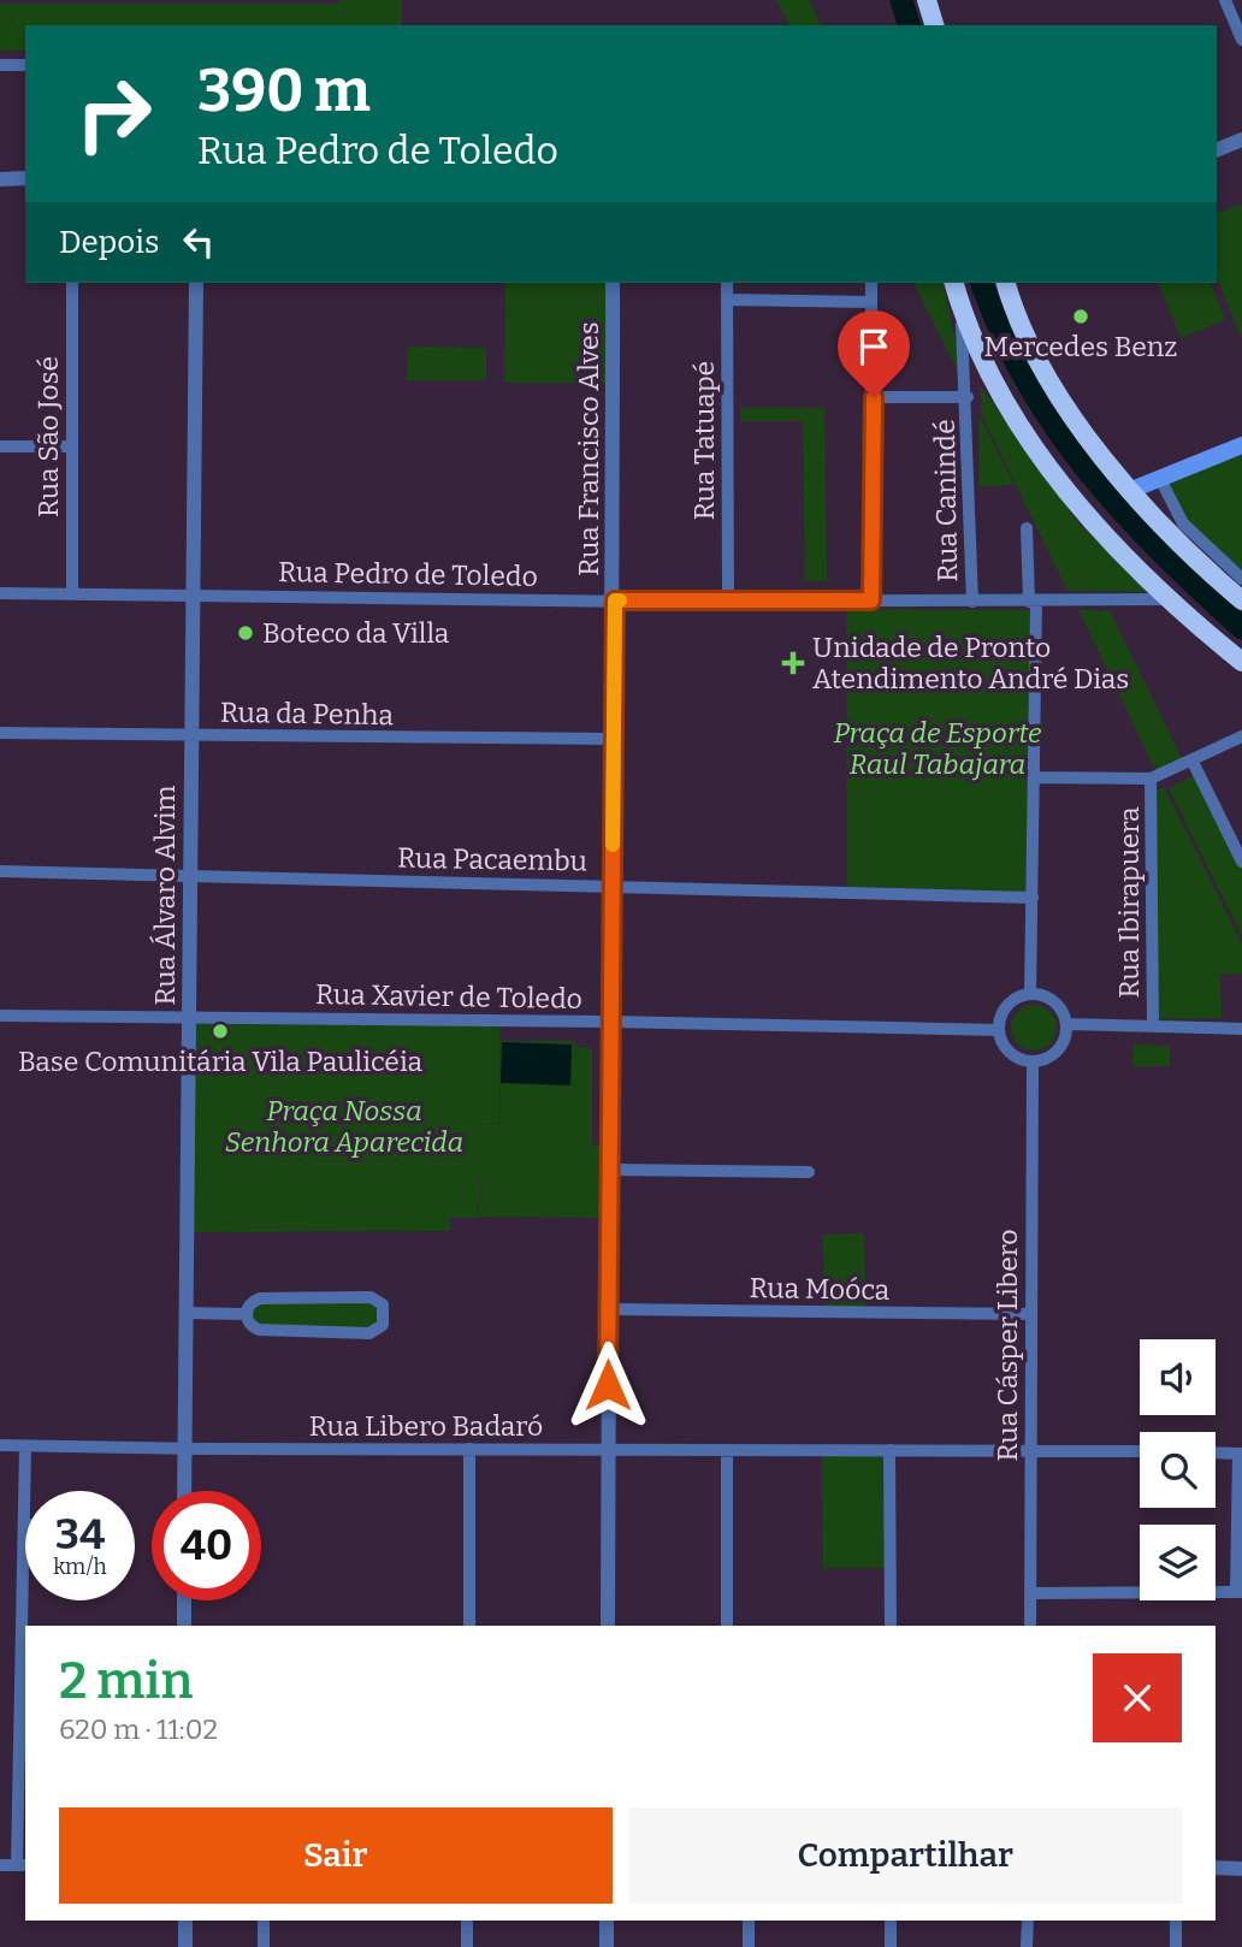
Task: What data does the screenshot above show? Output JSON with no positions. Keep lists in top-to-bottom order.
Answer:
{
  "streets": {
    "street": [
      "Rua São José",
      "Rua Tatuapé",
      "Rua Francisco Alves",
      "Rua Canindé",
      "Rua Pedro de Toledo",
      "Rua da Penha",
      "Rua Pacaembu",
      "Rua Álvaro Alvim",
      "Rua Ibirapuera",
      "Rua Xavier de Toledo",
      "Rua Moóca",
      "Rua Cásper Libero",
      "Rua Libero Badaró"
    ]
  },
  "crossings": [
    ["Rua São José", "Rua Pedro de Toledo"],
    ["Rua Tatuapé", "Rua Pedro de Toledo"],
    ["Rua Francisco Alves", "Rua Pedro de Toledo"],
    ["Rua Francisco Alves", "Rua da Penha"],
    ["Rua Francisco Alves", "Rua Pacaembu"],
    ["Rua Francisco Alves", "Rua Xavier de Toledo"],
    ["Rua Francisco Alves", "Rua Moóca"],
    ["Rua Francisco Alves", "Rua Libero Badaró"],
    ["Rua Canindé", "Rua Pedro de Toledo"],
    ["Rua Pedro de Toledo", "Rua Álvaro Alvim"],
    ["Rua da Penha", "Rua Álvaro Alvim"],
    ["Rua Pacaembu", "Rua Álvaro Alvim"],
    ["Rua Álvaro Alvim", "Rua Xavier de Toledo"],
    ["Rua Álvaro Alvim", "Rua Libero Badaró"],
    ["Rua Xavier de Toledo", "Rua Cásper Libero"],
    ["Rua Moóca", "Rua Cásper Libero"],
    ["Rua Cásper Libero", "Rua Libero Badaró"]
  ],
  "parks": ["Praça de Esporte Raul Tabajara", "Praça Nossa Senhora Aparecida"],
  "places": {
    "other": ["Mercedes Benz", "Boteco da Villa", "Base Comunitária Vila Paulicéia"],
    "health": ["Unidade de Pronto Atendimento André Dias"]
  },
  "page": {
    "turn": ["390 m", "Rua Pedro de Toledo"],
    "then": "Depois",
    "speed": "34 km/h",
    "limit": "40",
    "heading": ["2 min", "620 m · 11:02"],
    "buttons": ["Sair", "Compartilhar"]
  }
}
